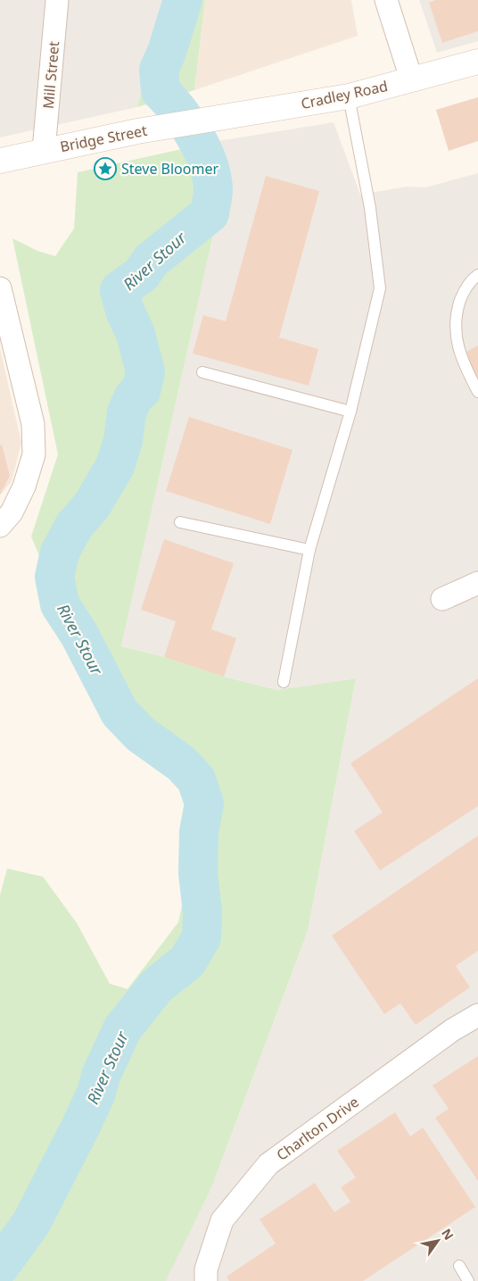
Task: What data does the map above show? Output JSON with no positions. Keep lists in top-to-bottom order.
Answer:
{
  "streets": {
    "main road": ["Cradley Road", "Bridge Street"],
    "street": ["Mill Street", "Charlton Drive"]
  },
  "crossings": [
    ["Mill Street", "Bridge Street"],
    ["Cradley Road", "Bridge Street"]
  ],
  "water": ["River Stour"],
  "places": {
    "place": ["Steve Bloomer"]
  },
  "north": "top right"
}
